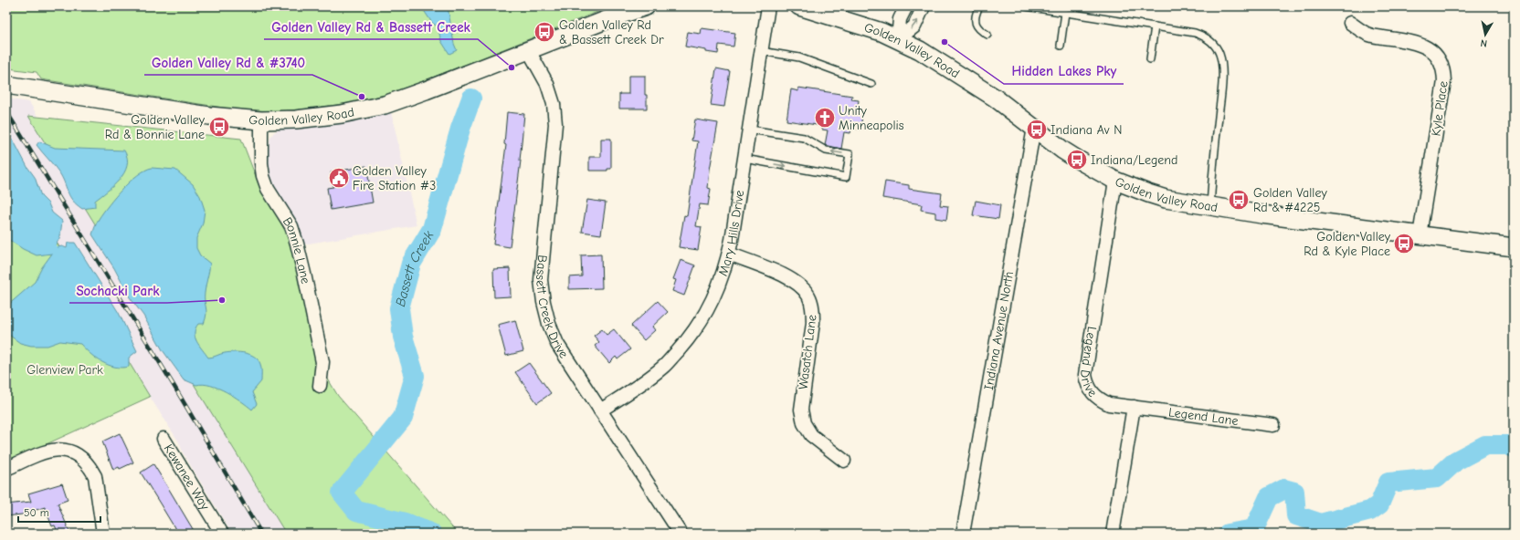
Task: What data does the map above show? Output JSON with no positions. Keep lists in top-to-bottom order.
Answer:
{
  "streets": {
    "street": [
      "Golden Valley Road",
      "Kyle Place",
      "Mary Hills Drive",
      "Bonnie Lane",
      "Bassett Creek Drive",
      "Indiana Avenue North",
      "Wasatch Lane",
      "Legend Drive",
      "Legend Lane",
      "Kewanee Way"
    ]
  },
  "crossings": [
    ["Golden Valley Road", "Kyle Place"],
    ["Golden Valley Road", "Bonnie Lane"],
    ["Golden Valley Road", "Bassett Creek Drive"],
    ["Golden Valley Road", "Indiana Avenue North"],
    ["Golden Valley Road", "Legend Drive"],
    ["Mary Hills Drive", "Bassett Creek Drive"],
    ["Mary Hills Drive", "Wasatch Lane"],
    ["Legend Drive", "Legend Lane"]
  ],
  "water": ["Bassett Creek"],
  "parks": ["Glenview Park"],
  "places": {
    "bus stop": [
      "Golden Valley Rd & Bassett Creek Dr",
      "Golden Valley Rd & Bonnie Lane",
      "Indiana Av N",
      "Indiana/Legend",
      "Golden Valley Rd & #4225",
      "Golden Valley Rd & Kyle Place"
    ],
    "other": [
      "Hidden Lakes Pky",
      "Golden Valley Rd & Bassett Creek",
      "Golden Valley Rd & #3740",
      "Sochacki Park"
    ],
    "church": ["Unity Minneapolis"],
    "public building": ["Golden Valley Fire Station #3"]
  },
  "scale_bar": "50 m",
  "north": "bottom"
}
